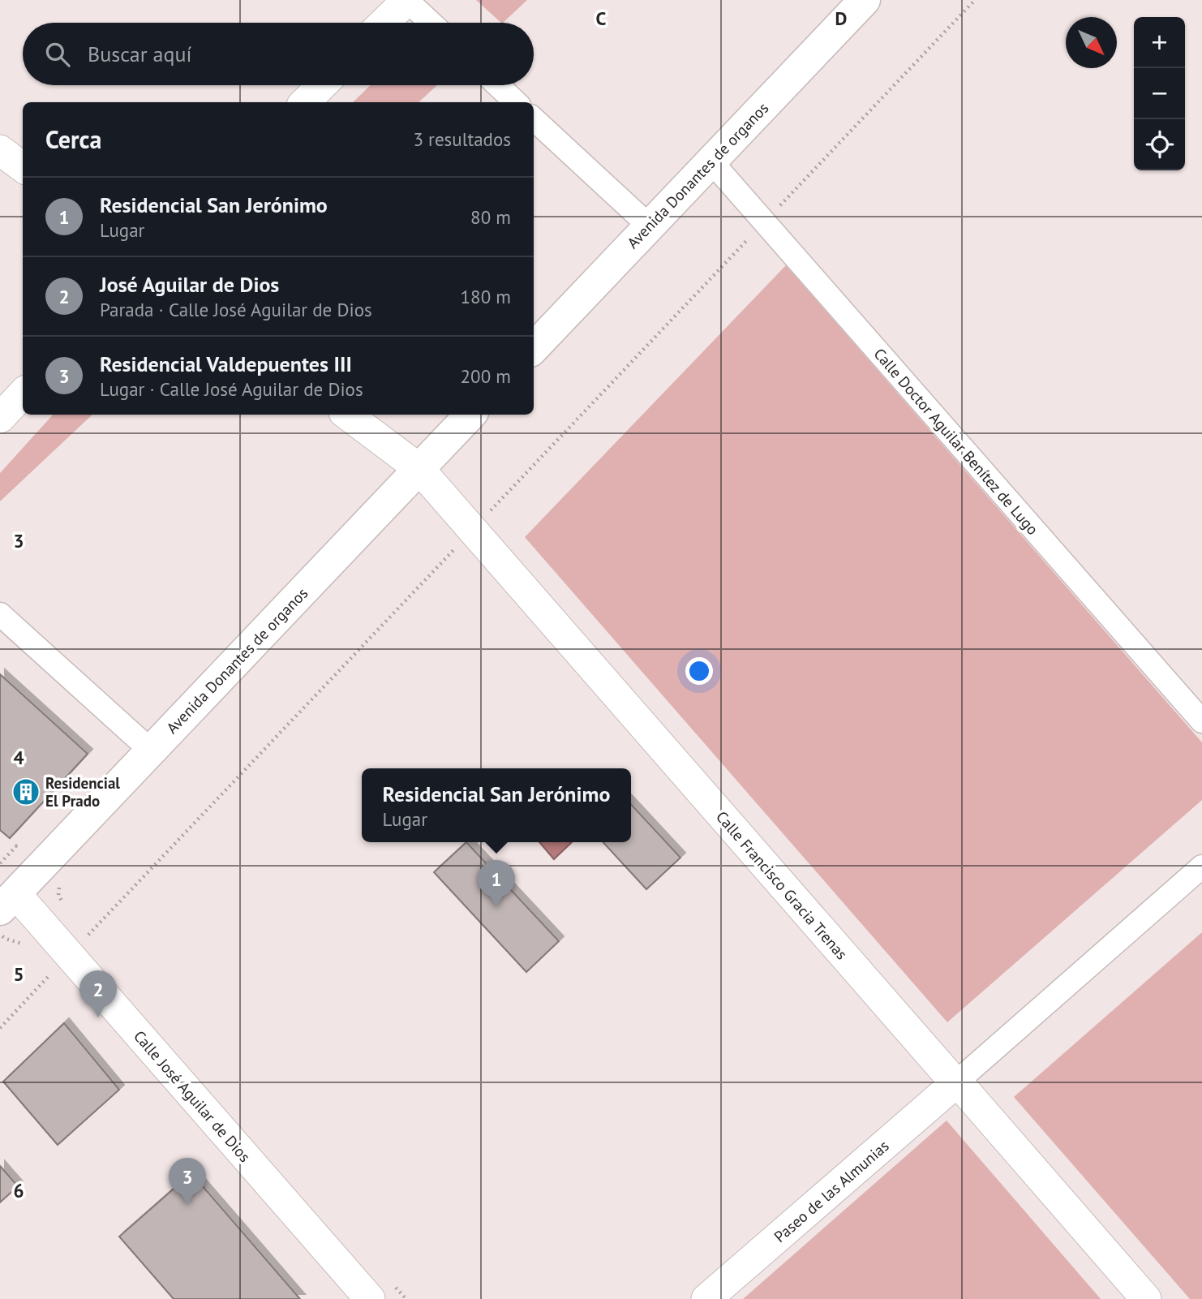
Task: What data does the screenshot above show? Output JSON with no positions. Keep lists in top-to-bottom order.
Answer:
{
  "streets": {
    "street": [
      "Avenida Donantes de organos",
      "Calle Doctor Aguilar Benítez de Lugo",
      "Calle Francisco Gracia Trenas",
      "Calle José Aguilar de Dios",
      "Paseo de las Almunias"
    ]
  },
  "crossings": [
    ["Avenida Donantes de organos", "Calle Doctor Aguilar Benítez de Lugo"],
    ["Avenida Donantes de organos", "Calle Francisco Gracia Trenas"],
    ["Avenida Donantes de organos", "Calle José Aguilar de Dios"],
    ["Calle Francisco Gracia Trenas", "Paseo de las Almunias"]
  ],
  "places": {
    "building": ["Residencial El Prado"]
  },
  "north": "bottom right",
  "page": {
    "map_buttons": ["+", "−"],
    "search": "Buscar aquí",
    "heading": ["Cerca", "3 resultados"],
    "list": [
      {
        "mark": "1",
        "name": "Residencial San Jerónimo",
        "note": "Lugar",
        "value": "80 m"
      },
      {
        "mark": "2",
        "name": "José Aguilar de Dios",
        "note": "Parada · Calle José Aguilar de Dios",
        "value": "180 m"
      },
      {
        "mark": "3",
        "name": "Residencial Valdepuentes III",
        "note": "Lugar · Calle José Aguilar de Dios",
        "value": "200 m"
      }
    ],
    "popup": ["Residencial San Jerónimo", "Lugar"],
    "pins": ["1", "2", "3"]
  },
  "grid": {
    "columns": ["C", "D"],
    "rows": [
      "3",
      "4",
      "5",
      "6"
    ]
  }
}
